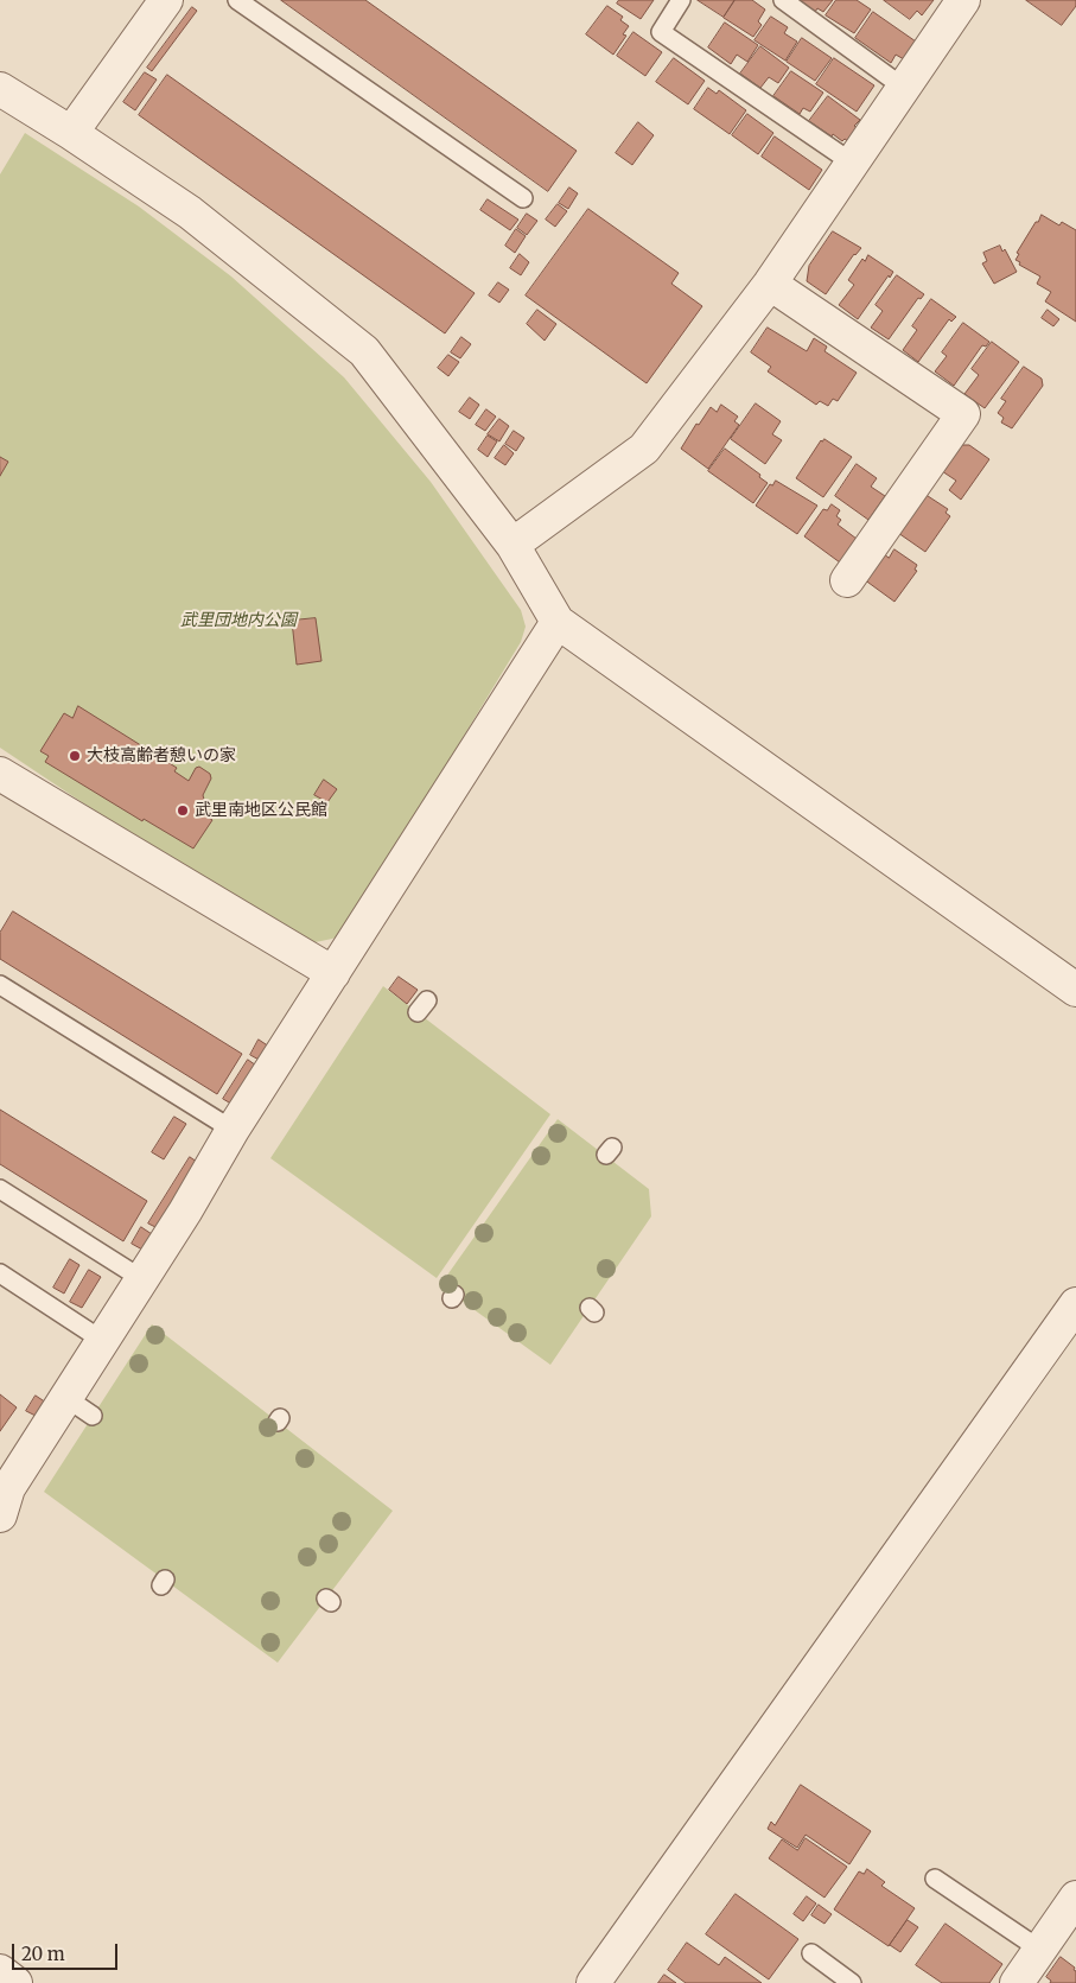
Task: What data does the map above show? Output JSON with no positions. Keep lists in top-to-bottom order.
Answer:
{
  "parks": ["武里団地内公園"],
  "places": ["大枝高齢者憩いの家", "武里南地区公民館"],
  "scale_bar": "20 m"
}
